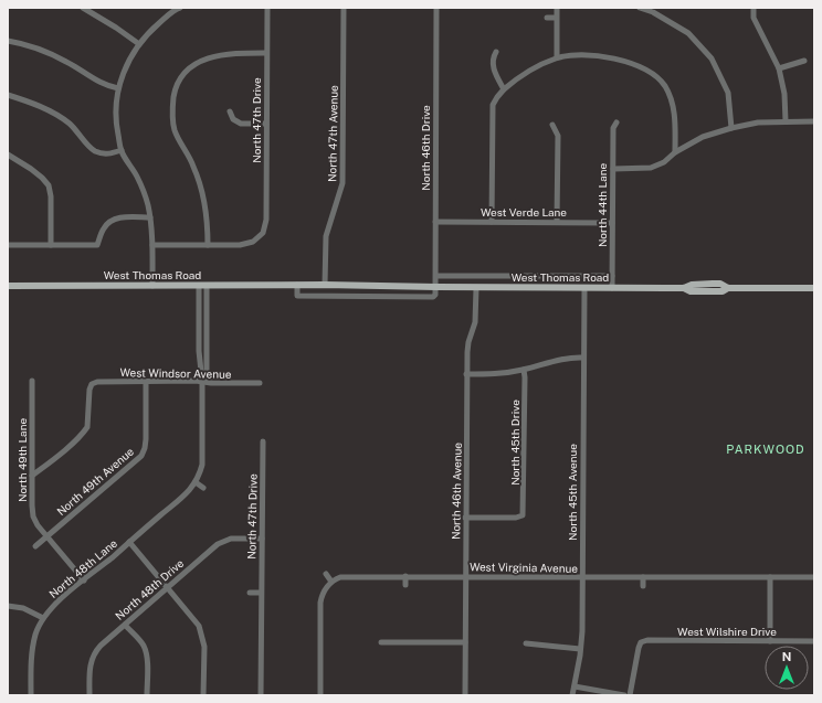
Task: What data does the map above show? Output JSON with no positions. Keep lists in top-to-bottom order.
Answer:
{
  "streets": {
    "main road": ["West Thomas Road"],
    "street": [
      "North 47th Drive",
      "North 47th Avenue",
      "North 46th Drive",
      "North 44th Lane",
      "West Verde Lane",
      "West Windsor Avenue",
      "North 45th Drive",
      "North 49th Lane",
      "North 49th Avenue",
      "North 46th Avenue",
      "North 45th Avenue",
      "West Virginia Avenue",
      "North 48th Lane",
      "North 48th Drive",
      "West Wilshire Drive"
    ]
  },
  "crossings": [
    ["North 47th Drive", "North 48th Drive"],
    ["North 47th Avenue", "West Thomas Road"],
    ["North 46th Drive", "West Verde Lane"],
    ["North 46th Drive", "West Thomas Road"],
    ["North 44th Lane", "West Verde Lane"],
    ["North 44th Lane", "West Thomas Road"],
    ["West Thomas Road", "North 46th Avenue"],
    ["West Thomas Road", "North 45th Avenue"],
    ["West Thomas Road", "North 48th Lane"],
    ["West Windsor Avenue", "North 49th Lane"],
    ["West Windsor Avenue", "North 49th Avenue"],
    ["West Windsor Avenue", "North 48th Lane"],
    ["North 45th Drive", "North 46th Avenue"],
    ["North 49th Lane", "North 49th Avenue"],
    ["North 49th Lane", "North 48th Lane"],
    ["North 46th Avenue", "West Virginia Avenue"],
    ["North 45th Avenue", "West Virginia Avenue"]
  ],
  "districts": ["PARKWOOD"],
  "north": "top"
}
